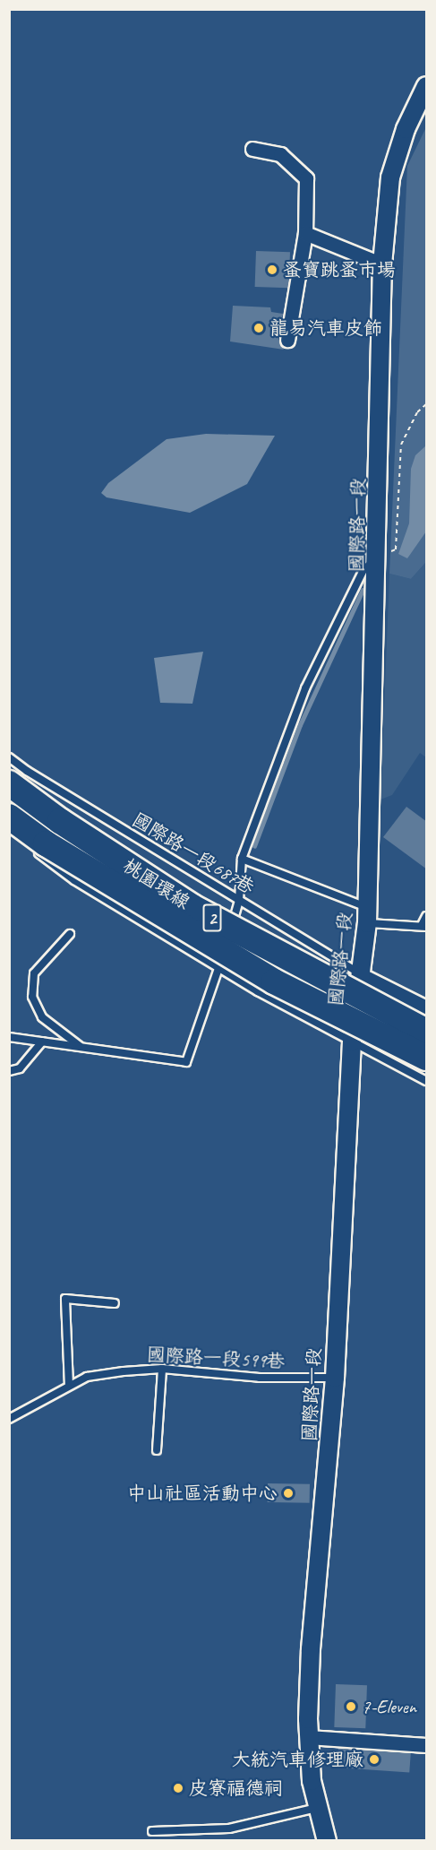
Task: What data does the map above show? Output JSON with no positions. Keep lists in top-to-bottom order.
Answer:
{
  "streets": {
    "highway": ["桃園環線", "2"],
    "street": ["國際路一段"],
    "lane": ["國際路一段687巷", "國際路一段599巷"]
  },
  "crossings": [
    ["國際路一段", "國際路一段687巷"],
    ["國際路一段", "國際路一段599巷"]
  ],
  "places": [
    "蚤寶跳蚤市場",
    "龍易汽車皮飾",
    "中山社區活動中心",
    "7-Eleven",
    "大統汽車修理廠",
    "皮寮福德祠"
  ]
}
